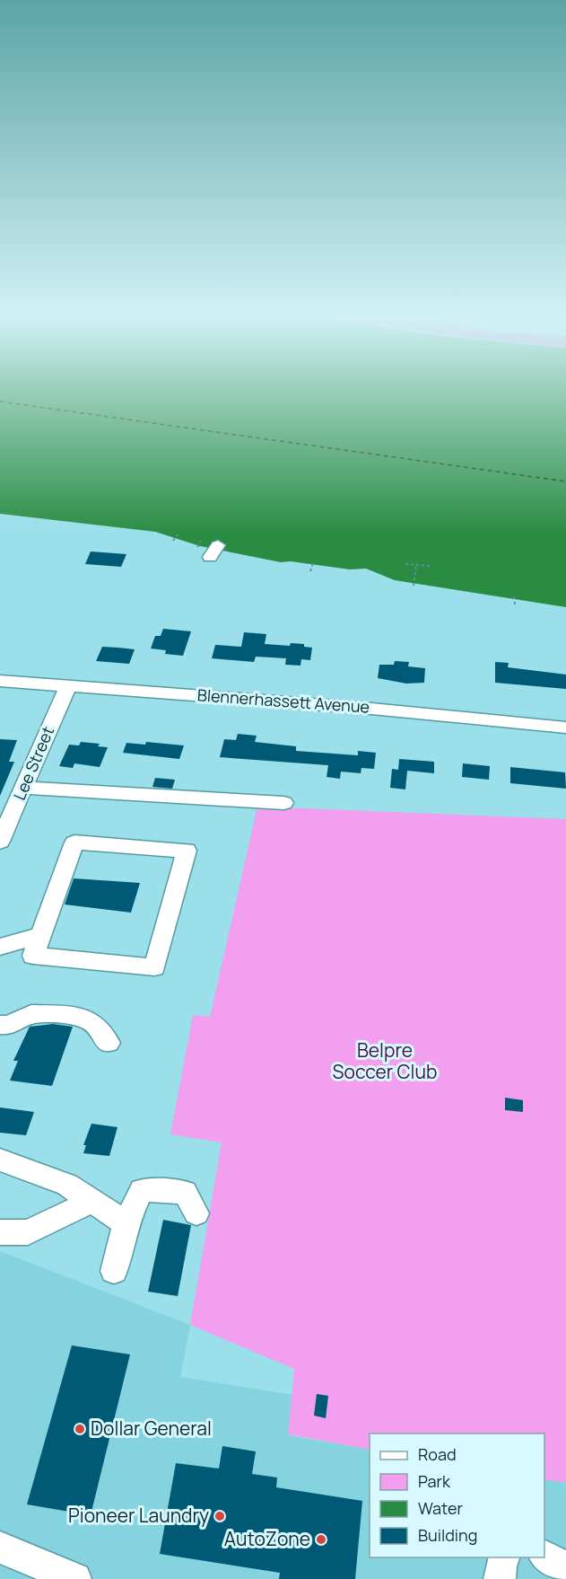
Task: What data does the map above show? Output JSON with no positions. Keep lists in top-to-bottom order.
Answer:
{
  "streets": {
    "street": ["Blennerhassett Avenue", "Lee Street"]
  },
  "crossings": [
    ["Blennerhassett Avenue", "Lee Street"]
  ],
  "parks": ["Belpre Soccer Club"],
  "places": ["Dollar General", "Pioneer Laundry", "AutoZone"],
  "legend": [
    "Road",
    "Park",
    "Water",
    "Building"
  ]
}
